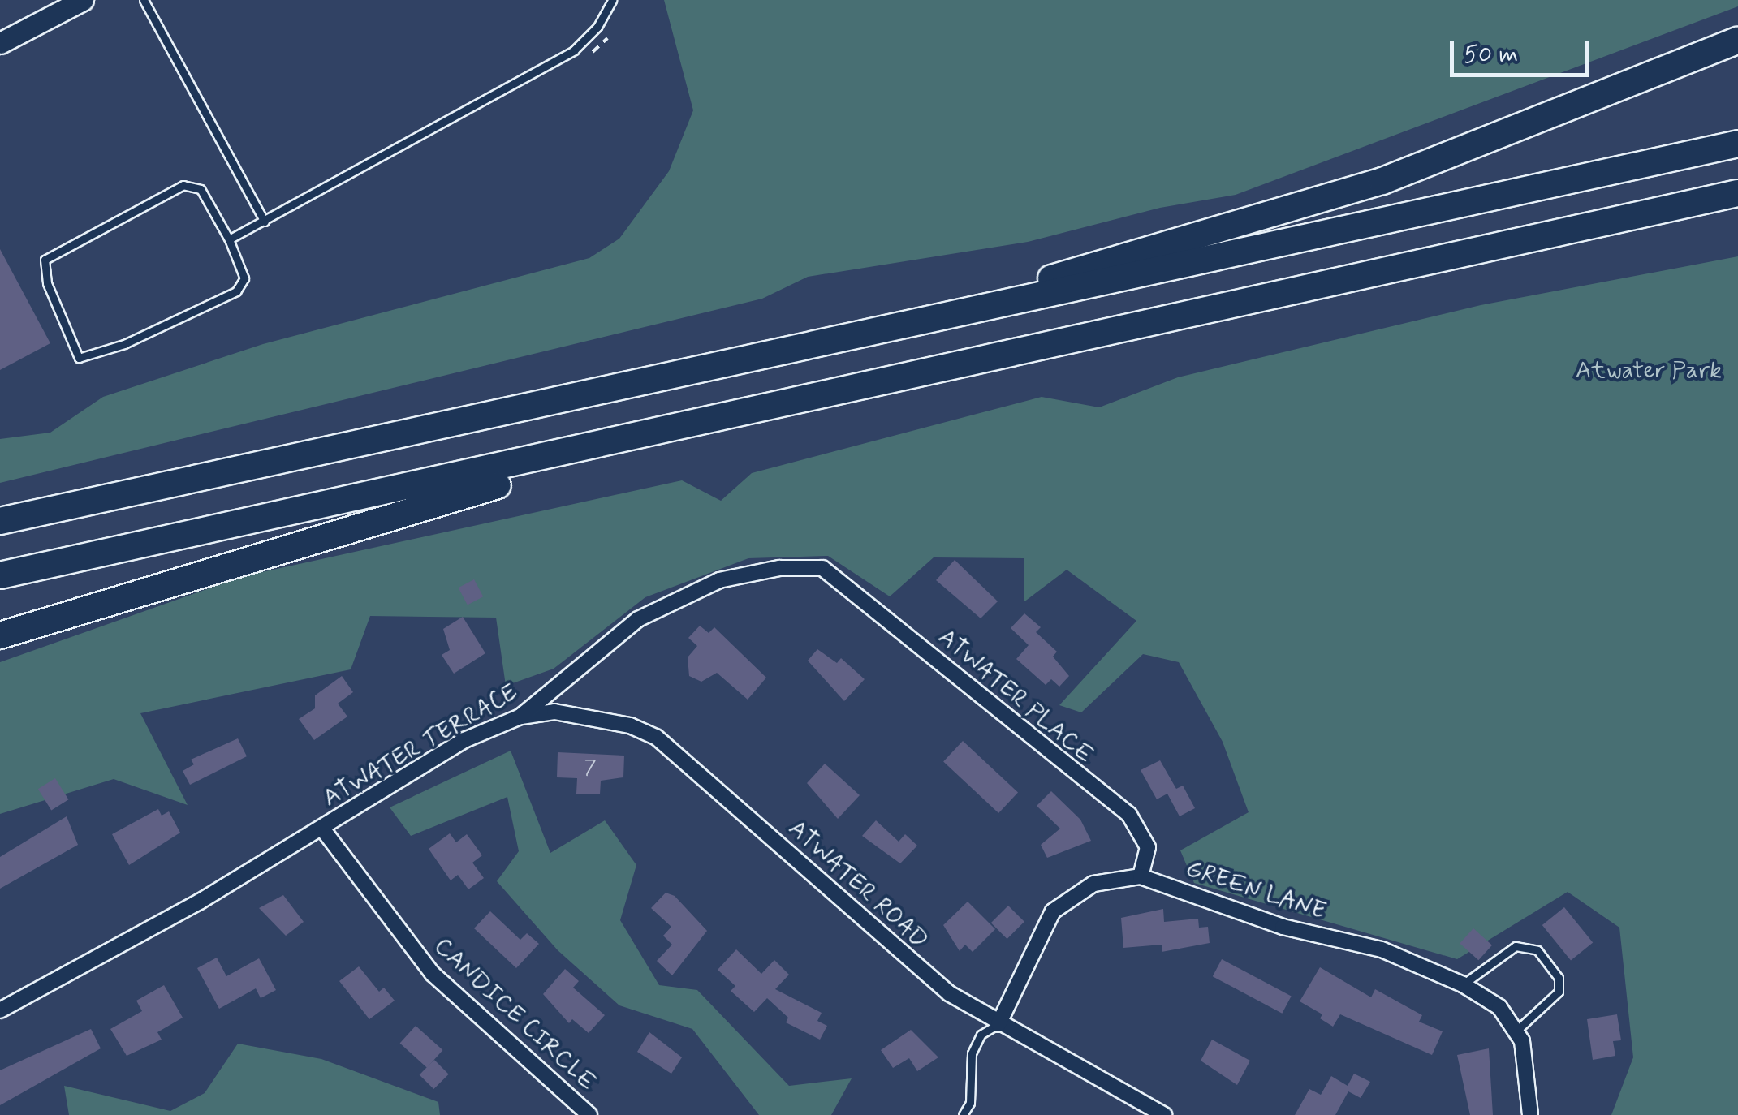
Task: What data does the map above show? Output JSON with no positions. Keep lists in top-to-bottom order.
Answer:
{
  "streets": {
    "street": [
      "ATWATER PLACE",
      "ATWATER TERRACE",
      "ATWATER ROAD",
      "GREEN LANE",
      "CANDICE CIRCLE"
    ]
  },
  "crossings": [
    ["ATWATER PLACE", "ATWATER TERRACE"],
    ["ATWATER PLACE", "GREEN LANE"],
    ["ATWATER TERRACE", "ATWATER ROAD"],
    ["ATWATER TERRACE", "CANDICE CIRCLE"],
    ["ATWATER ROAD", "GREEN LANE"]
  ],
  "parks": ["Atwater Park"],
  "house_numbers": ["7"],
  "scale_bar": "50 m"
}
